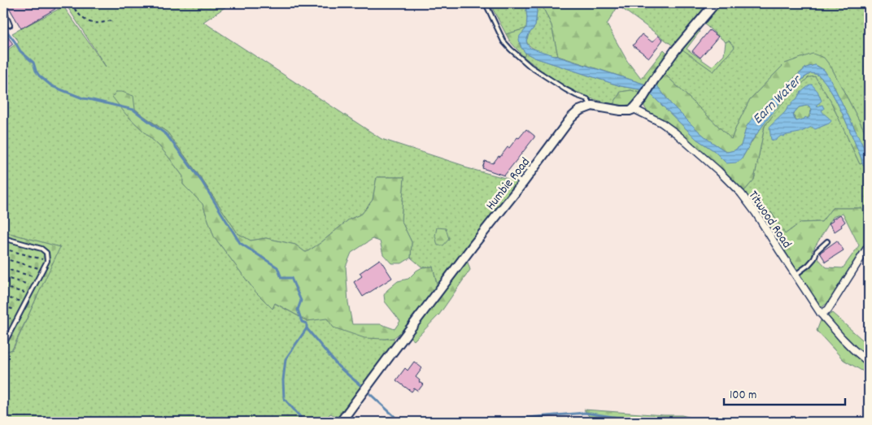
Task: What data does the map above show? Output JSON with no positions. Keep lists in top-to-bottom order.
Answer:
{
  "streets": {
    "street": ["Humbie Road", "Titwood Road"]
  },
  "water": ["Earn Water"],
  "scale_bar": "100 m"
}
